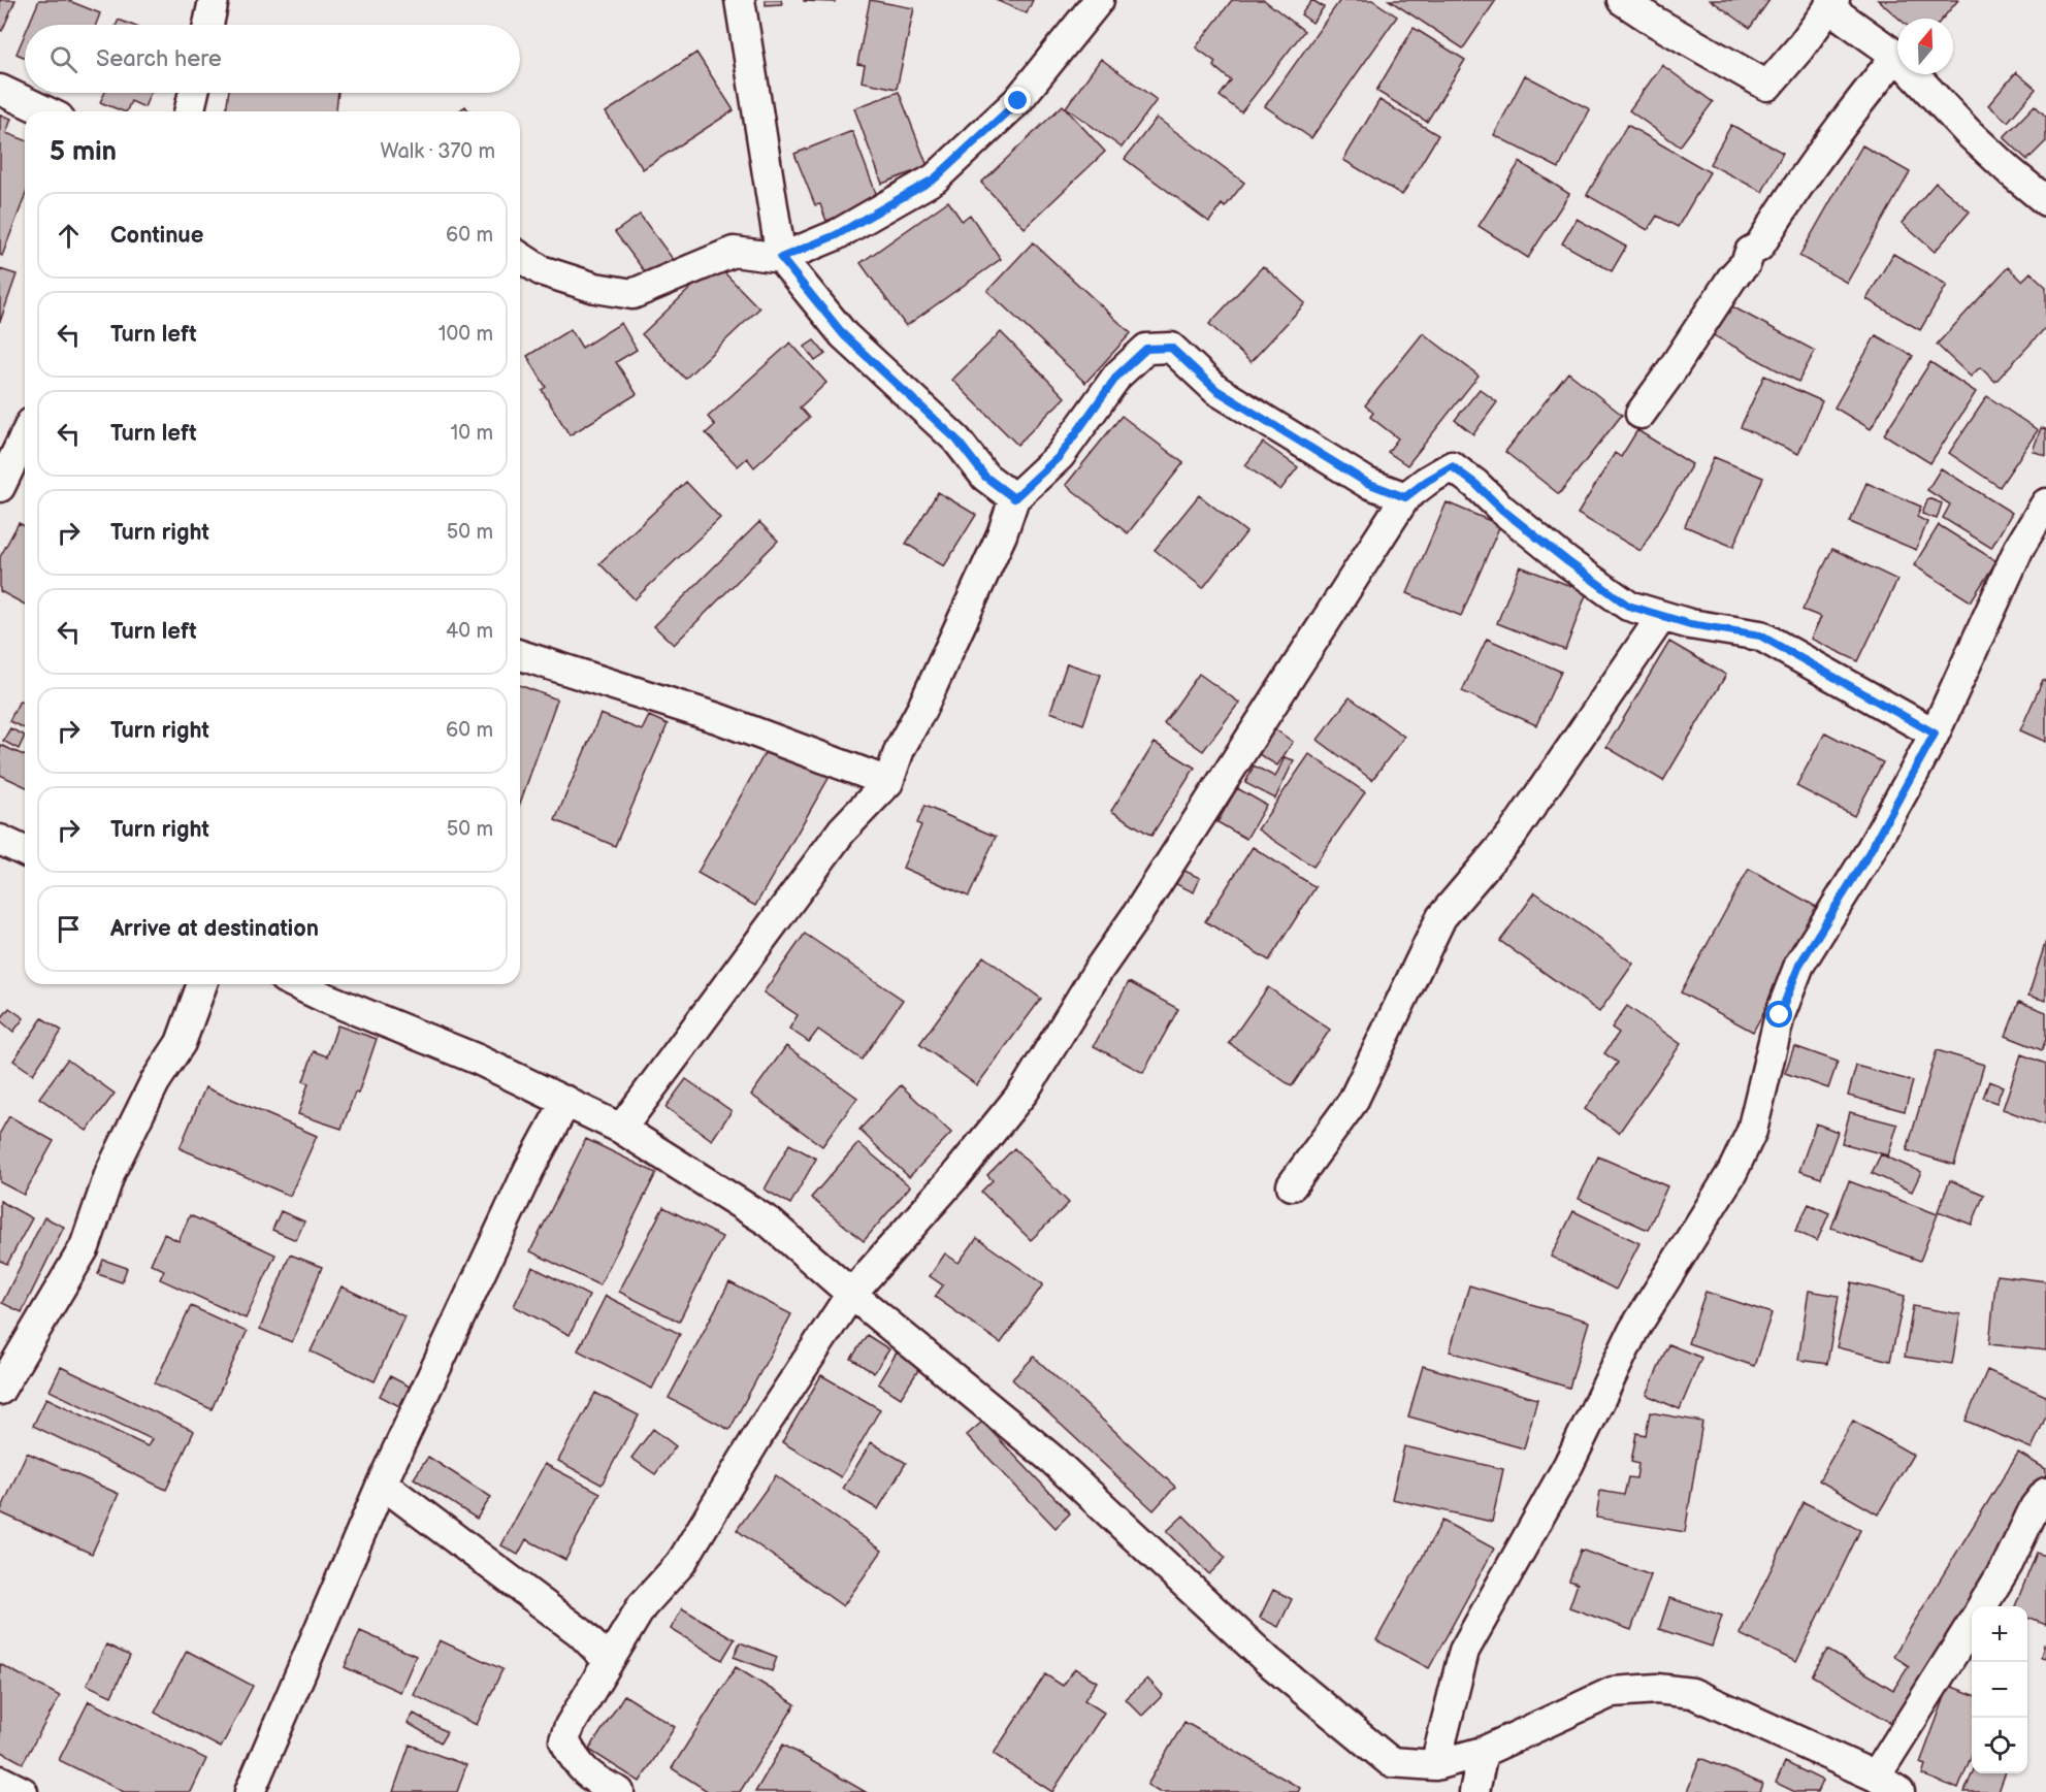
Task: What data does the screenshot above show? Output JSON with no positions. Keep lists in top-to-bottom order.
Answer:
{
  "north": "top",
  "page": {
    "search": "Search here",
    "heading": ["5 min", "Walk · 370 m"],
    "list": [
      ["Continue", "60 m"],
      ["Turn left", "100 m"],
      ["Turn left", "10 m"],
      ["Turn right", "50 m"],
      ["Turn left", "40 m"],
      ["Turn right", "60 m"],
      ["Turn right", "50 m"],
      "Arrive at destination"
    ],
    "map_buttons": ["+", "−"]
  }
}
